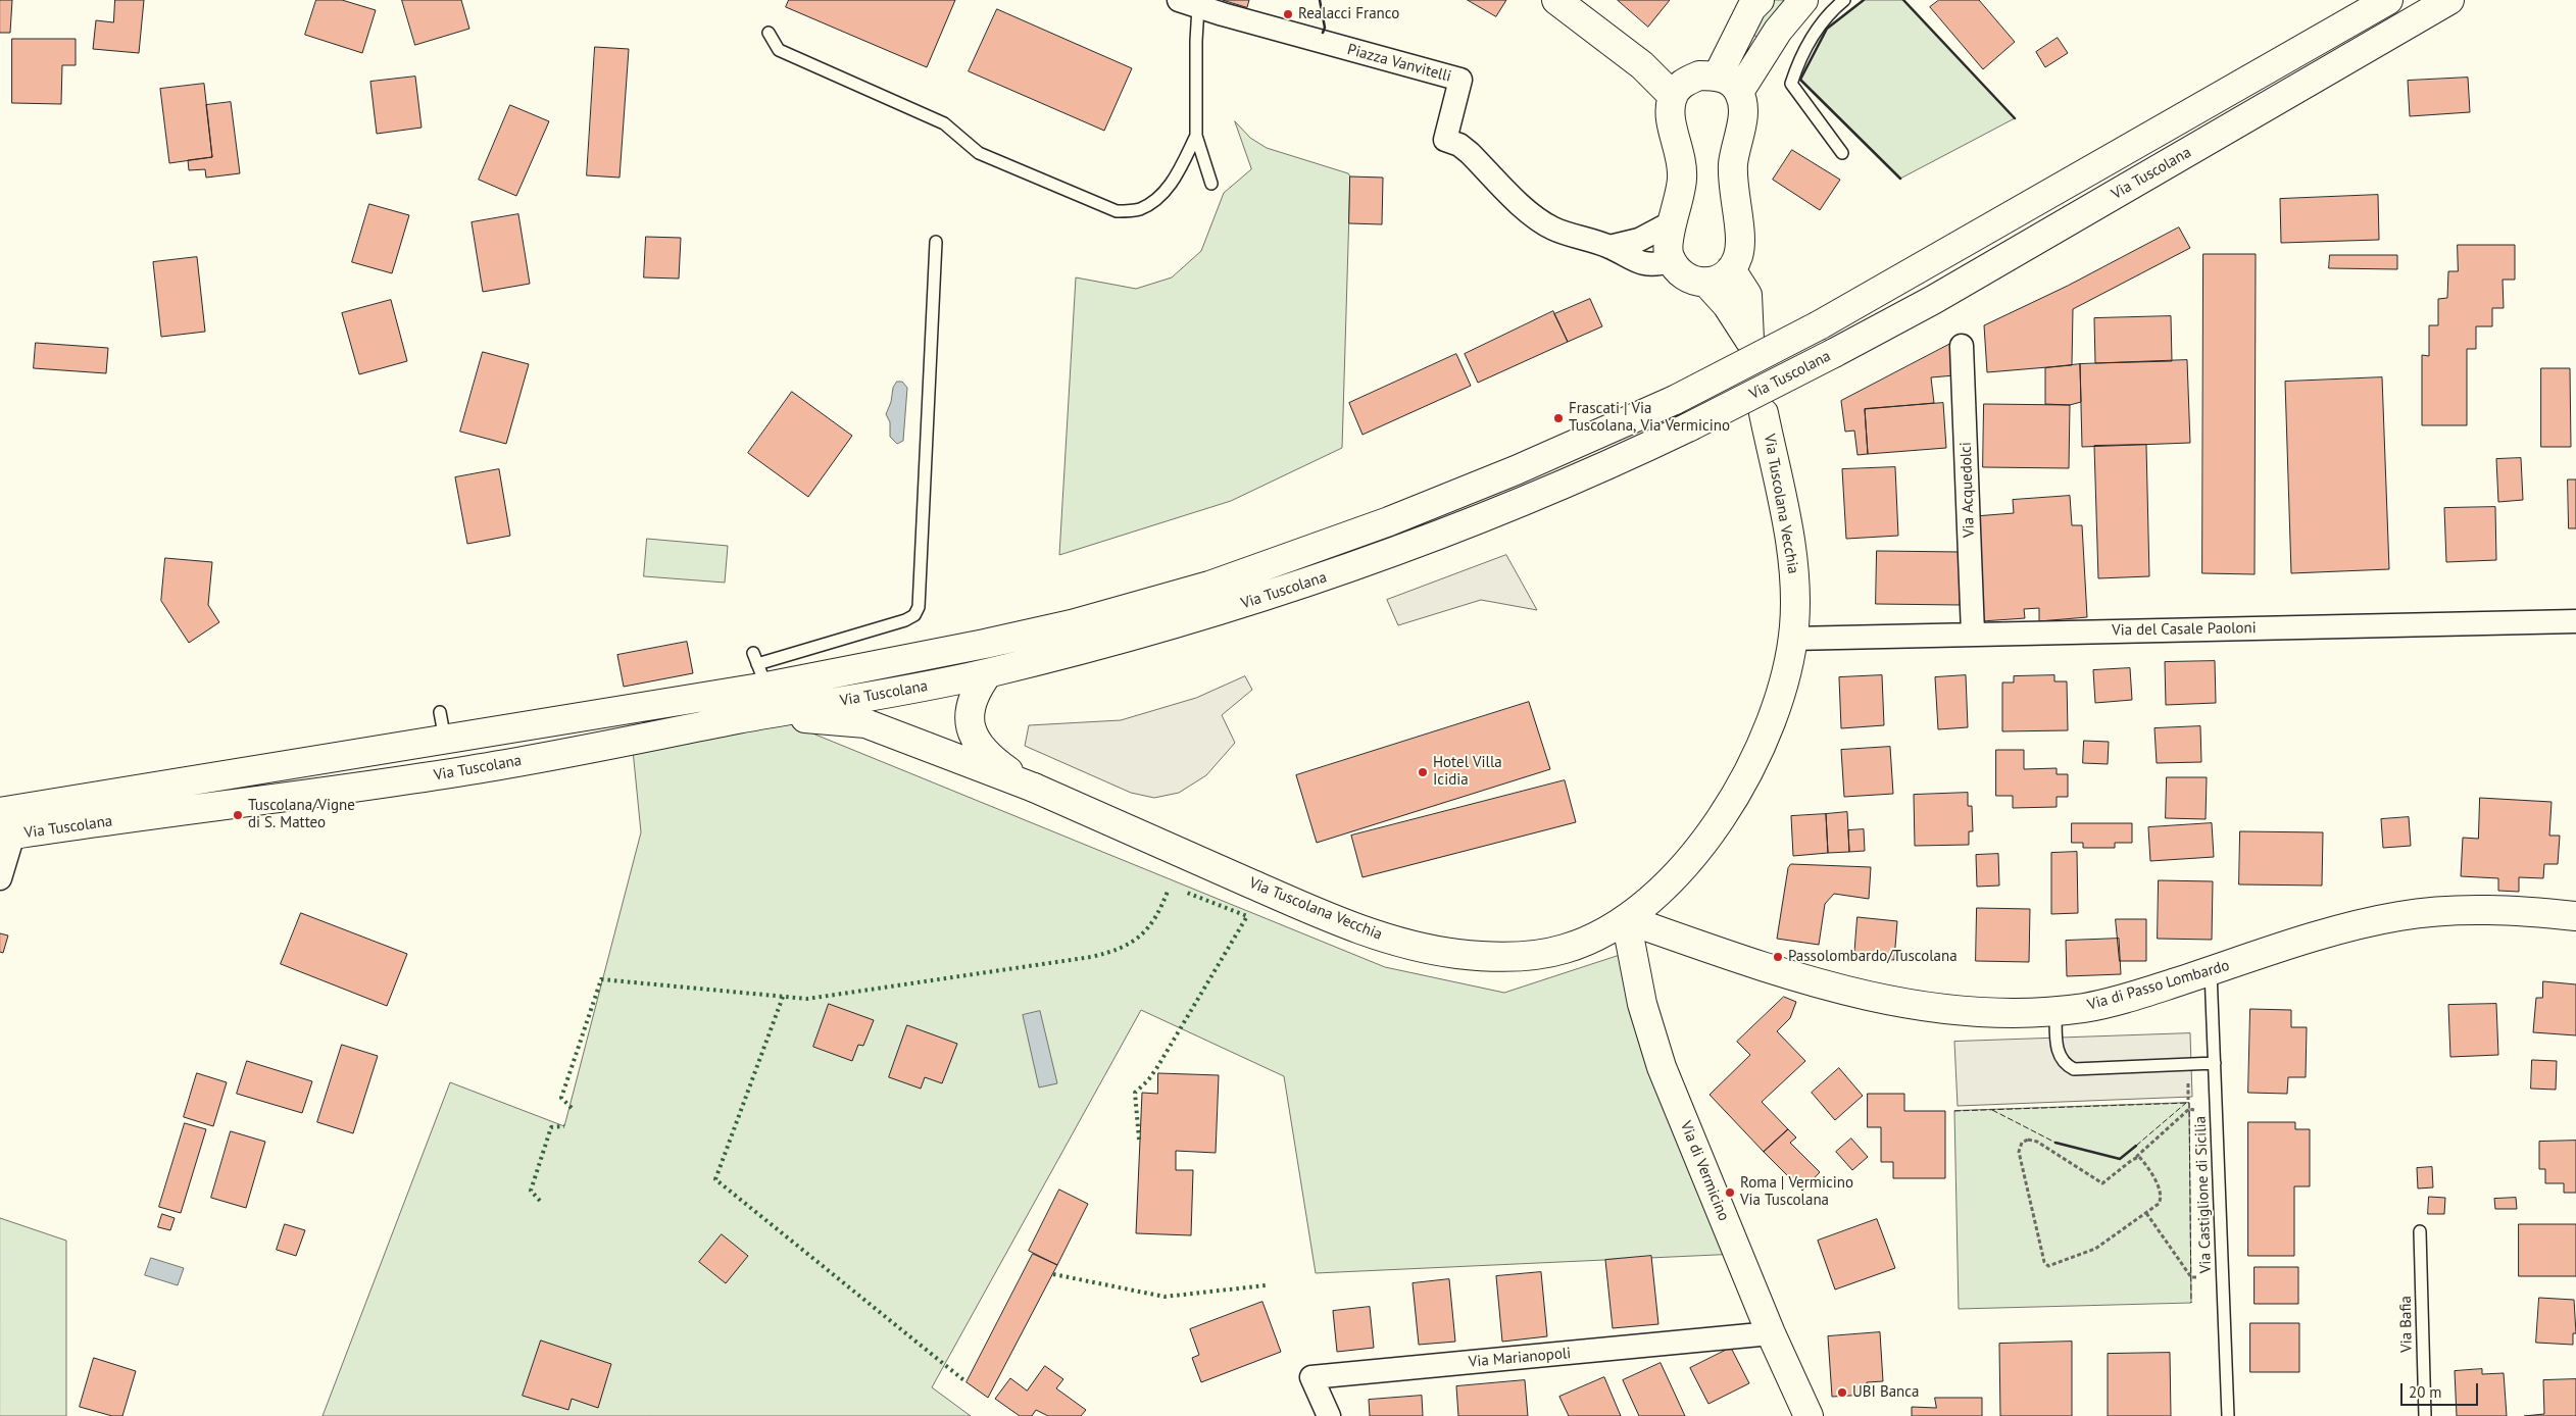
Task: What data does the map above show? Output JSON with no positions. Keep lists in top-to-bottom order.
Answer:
{
  "streets": {
    "main road": [
      "Via Tuscolana",
      "Via Tuscolana Vecchia",
      "Via di Passo Lombardo",
      "Via di Vermicino"
    ],
    "street": [
      "Piazza Vanvitelli",
      "Via Acquedolci",
      "Via del Casale Paoloni",
      "Via Marianopoli"
    ],
    "lane": ["Via Castiglione di Sicilia", "Via Bafia"]
  },
  "crossings": [
    ["Via Acquedolci", "Via del Casale Paoloni"],
    ["Via Tuscolana Vecchia", "Via del Casale Paoloni"],
    ["Via Tuscolana Vecchia", "Via di Passo Lombardo"],
    ["Via Tuscolana Vecchia", "Via di Vermicino"],
    ["Via di Passo Lombardo", "Via di Vermicino"],
    ["Via di Passo Lombardo", "Via Castiglione di Sicilia"],
    ["Via di Vermicino", "Via Marianopoli"]
  ],
  "places": [
    "Realacci Franco",
    "Frascati | Via Tuscolana, Via Vermicino",
    "Hotel Villa Icidia",
    "Tuscolana/Vigne di S. Matteo",
    "Passolombardo/Tuscolana",
    "Roma | Vermicino Via Tuscolana",
    "UBI Banca"
  ],
  "scale_bar": "20 m"
}
